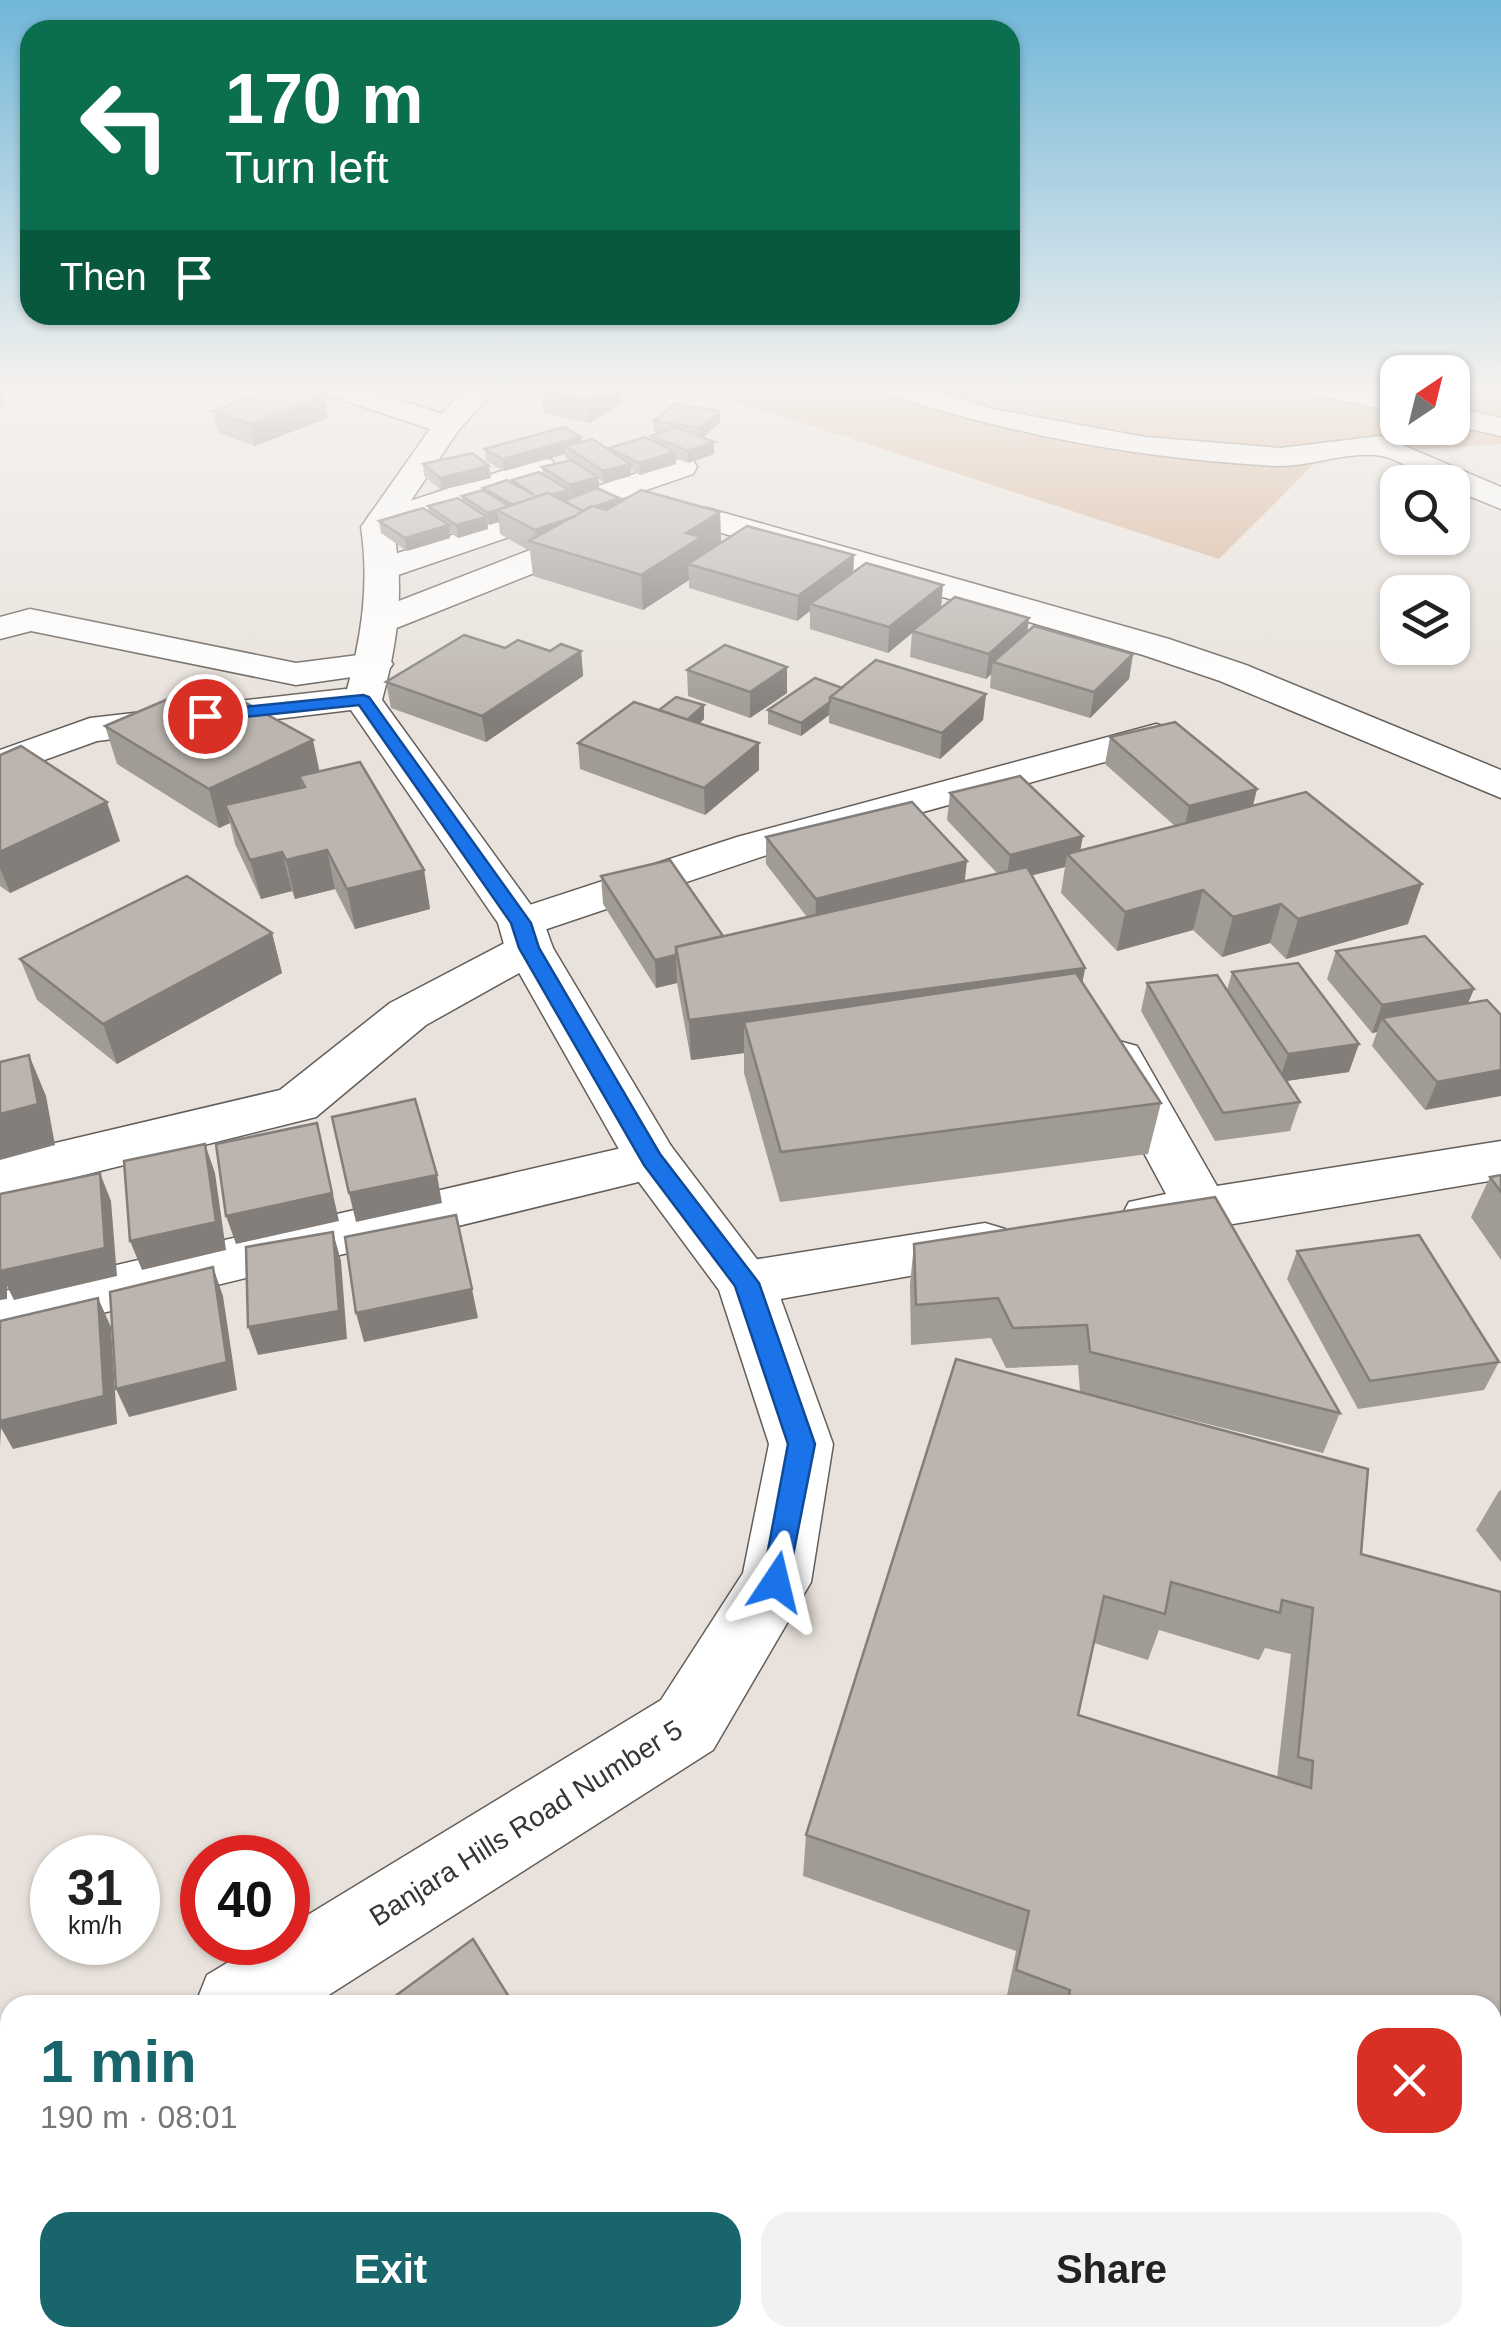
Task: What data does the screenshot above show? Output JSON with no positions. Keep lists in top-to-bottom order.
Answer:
{
  "streets": {
    "street": ["Banjara Hills Road Number 5"]
  },
  "north": "top right",
  "page": {
    "turn": ["170 m", "Turn left"],
    "then": "Then",
    "speed": "31 km/h",
    "limit": "40",
    "heading": ["1 min", "190 m · 08:01"],
    "buttons": ["Exit", "Share"]
  }
}
